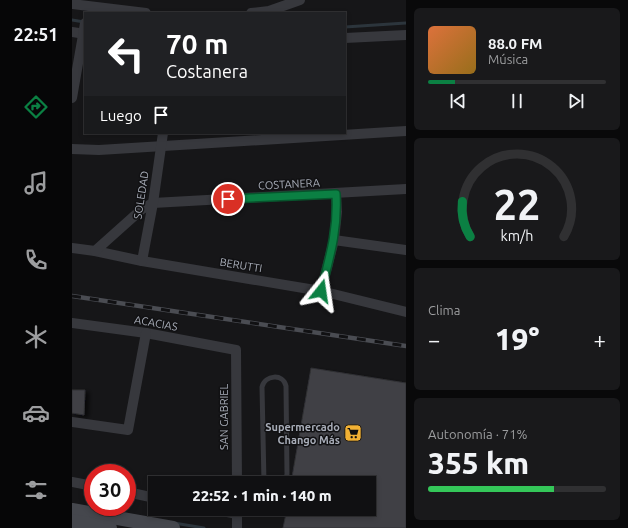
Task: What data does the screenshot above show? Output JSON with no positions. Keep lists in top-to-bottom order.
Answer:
{
  "streets": {
    "street": [
      "COSTANERA",
      "SOLEDAD",
      "BERUTTI",
      "ACACIAS",
      "SAN GABRIEL"
    ]
  },
  "crossings": [
    ["COSTANERA", "SOLEDAD"],
    ["SOLEDAD", "BERUTTI"],
    ["ACACIAS", "SAN GABRIEL"]
  ],
  "places": {
    "supermarket": ["Supermercado Chango Más"]
  },
  "page": {
    "tabs": "22:51",
    "turn": ["70 m", "Costanera"],
    "song": ["88.0 FM", "Música"],
    "then": "Luego",
    "tile": [
      "Clima",
      ["Autonomía · 71%", "355 km"]
    ],
    "heat": ["−", "19°", "+"],
    "limit": "30",
    "trip": "22:52 · 1 min · 140 m",
    "gauge": ["22", "km/h"]
  }
}
